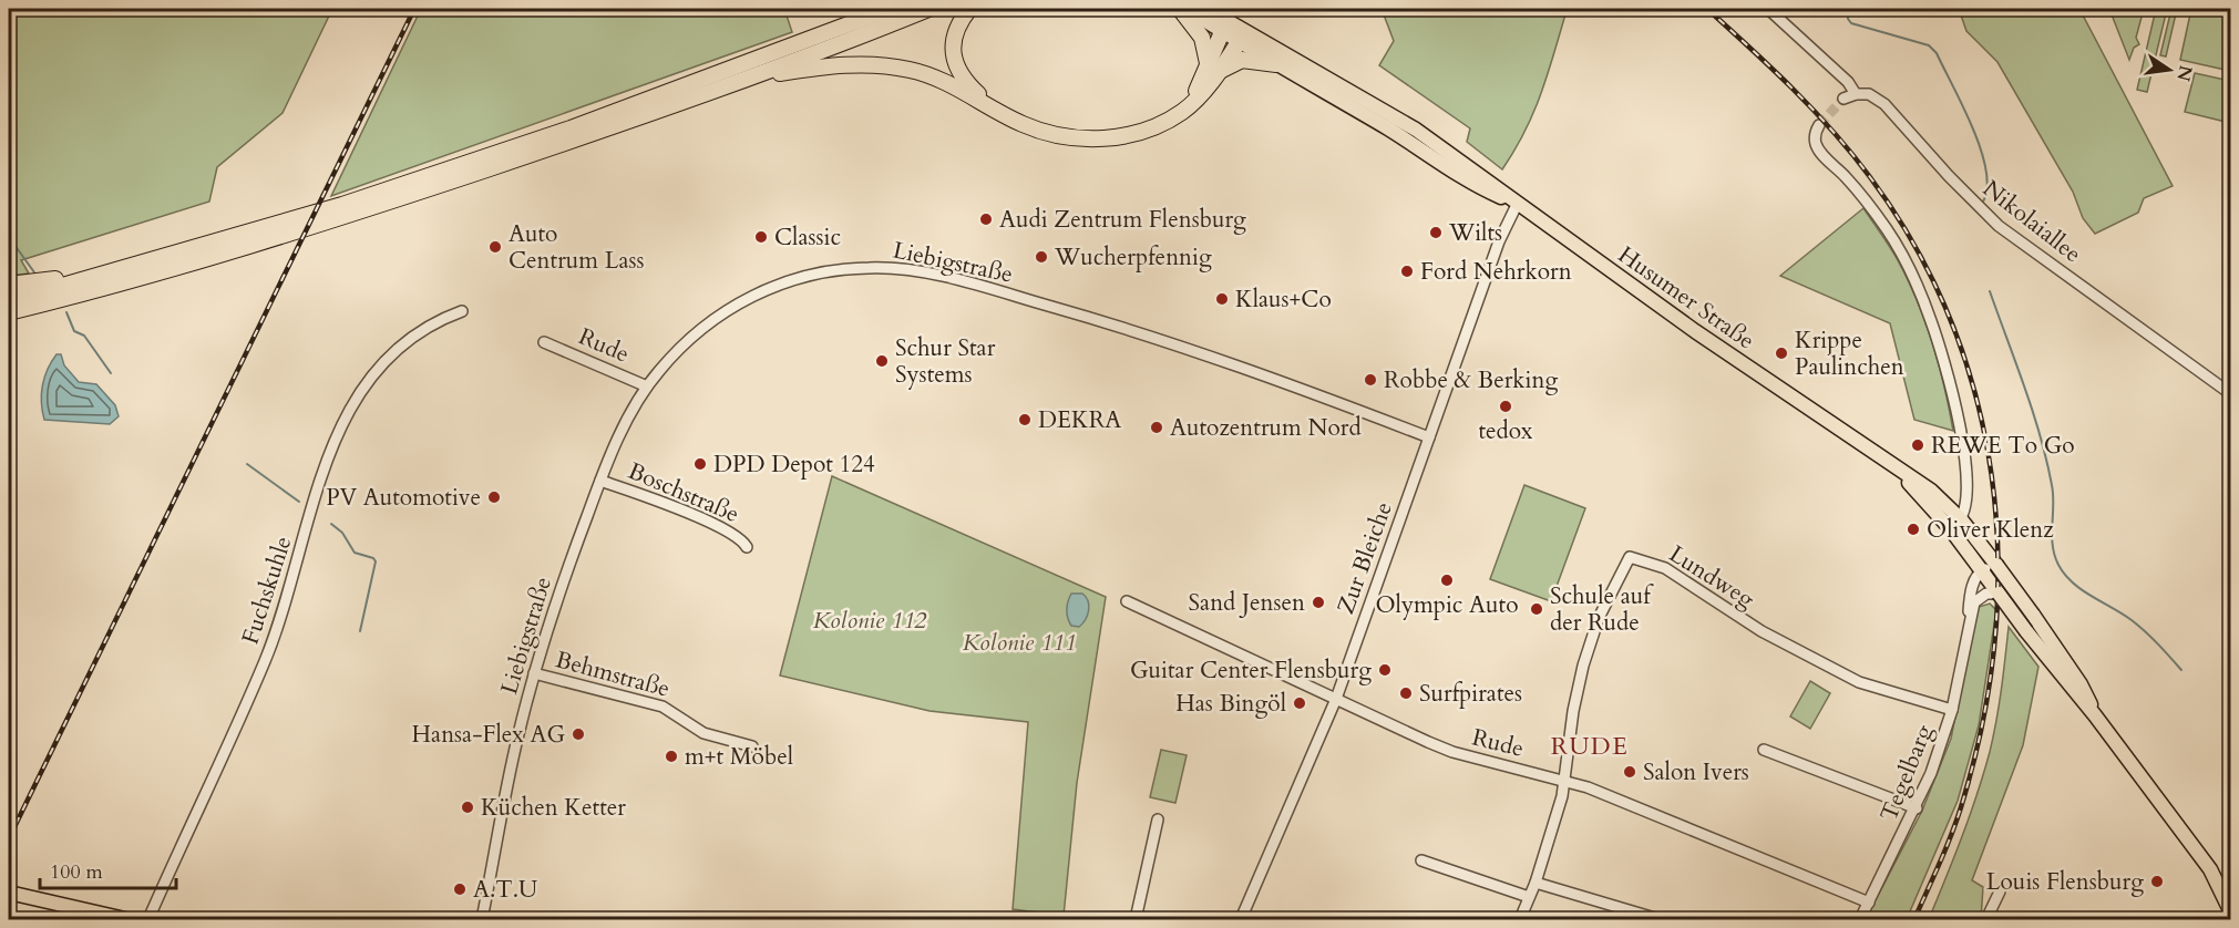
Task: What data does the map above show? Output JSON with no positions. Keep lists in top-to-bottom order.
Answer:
{
  "streets": {
    "main road": ["Husumer Straße"],
    "street": [
      "Nikolaiallee",
      "Liebigstraße",
      "Rude",
      "Boschstraße",
      "Zur Bleiche",
      "Lundweg",
      "Fuchskuhle",
      "Behmstraße",
      "Tegelbarg"
    ]
  },
  "crossings": [
    ["Liebigstraße", "Rude"],
    ["Liebigstraße", "Boschstraße"],
    ["Liebigstraße", "Zur Bleiche"],
    ["Liebigstraße", "Behmstraße"],
    ["Husumer Straße", "Zur Bleiche"],
    ["Husumer Straße", "Tegelbarg"],
    ["Rude", "Zur Bleiche"],
    ["Rude", "Lundweg"],
    ["Rude", "Tegelbarg"],
    ["Lundweg", "Tegelbarg"]
  ],
  "districts": ["RUDE"],
  "parks": ["Kolonie 112", "Kolonie 111"],
  "places": [
    "Audi Zentrum Flensburg",
    "Wilts",
    "Classic",
    "Auto Centrum Lass",
    "Wucherpfennig",
    "Ford Nehrkorn",
    "Klaus+Co",
    "Krippe Paulinchen",
    "Schur Star Systems",
    "Robbe & Berking",
    "tedox",
    "DEKRA",
    "Autozentrum Nord",
    "REWE To Go",
    "DPD Depot 124",
    "PV Automotive",
    "Oliver Klenz",
    "Olympic Auto",
    "Sand Jensen",
    "Schule auf der Rude",
    "Guitar Center Flensburg",
    "Surfpirates",
    "Has Bingöl",
    "Hansa-Flex AG",
    "m+t Möbel",
    "Salon Ivers",
    "Küchen Ketter",
    "Louis Flensburg",
    "A.T.U"
  ],
  "scale_bar": "100 m",
  "north": "right"
}
